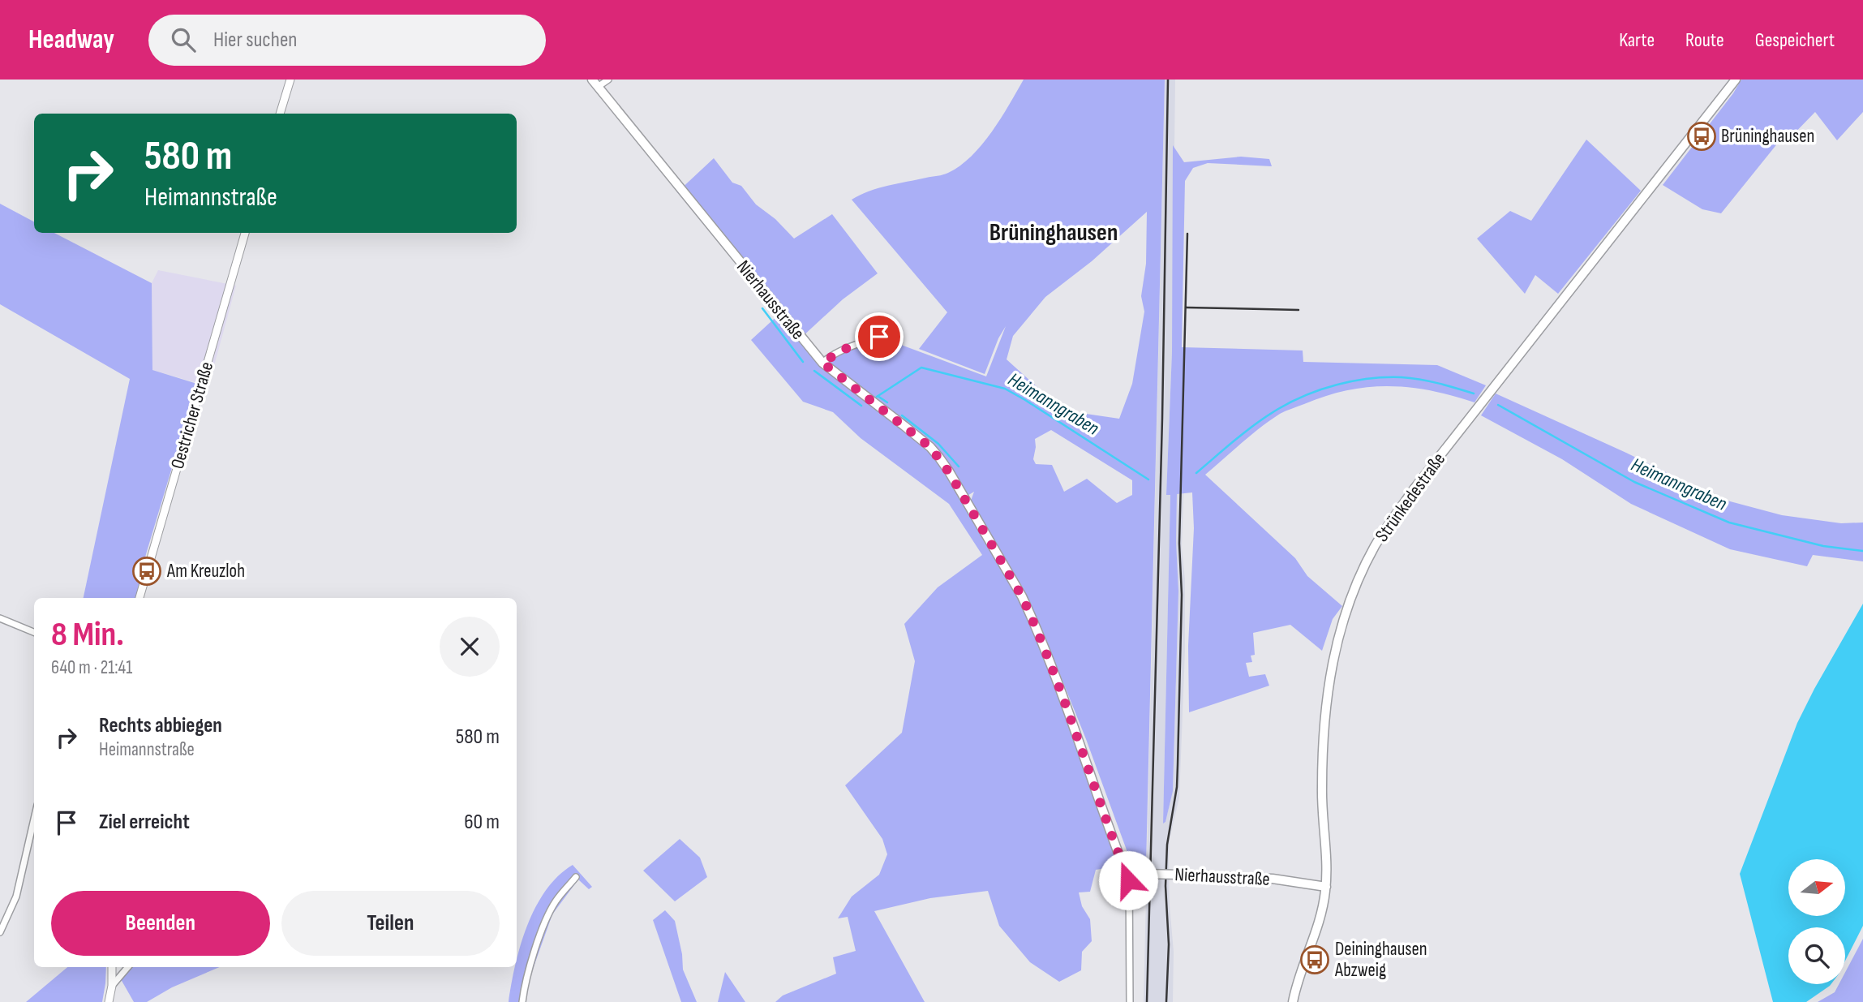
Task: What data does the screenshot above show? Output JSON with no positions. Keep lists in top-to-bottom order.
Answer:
{
  "streets": {
    "main road": ["Nierhausstraße", "Strünkedestraße"],
    "street": ["Oestricher Straße"]
  },
  "crossings": [
    ["Nierhausstraße", "Strünkedestraße"]
  ],
  "districts": ["Brüninghausen"],
  "water": ["Heimanngraben"],
  "places": {
    "bus stop": ["Brüninghausen", "Am Kreuzloh", "Deininghausen Abzweig"]
  },
  "north": "right",
  "page": {
    "header": "Headway",
    "search": "Hier suchen",
    "nav": ["Karte", "Route", "Gespeichert"],
    "turn": ["580 m", "Heimannstraße"],
    "heading": ["8 Min.", "640 m · 21:41"],
    "list": [
      {
        "name": "Rechts abbiegen",
        "note": "Heimannstraße",
        "value": "580 m"
      },
      {
        "name": "Ziel erreicht",
        "value": "60 m"
      }
    ],
    "buttons": ["Beenden", "Teilen"]
  }
}
